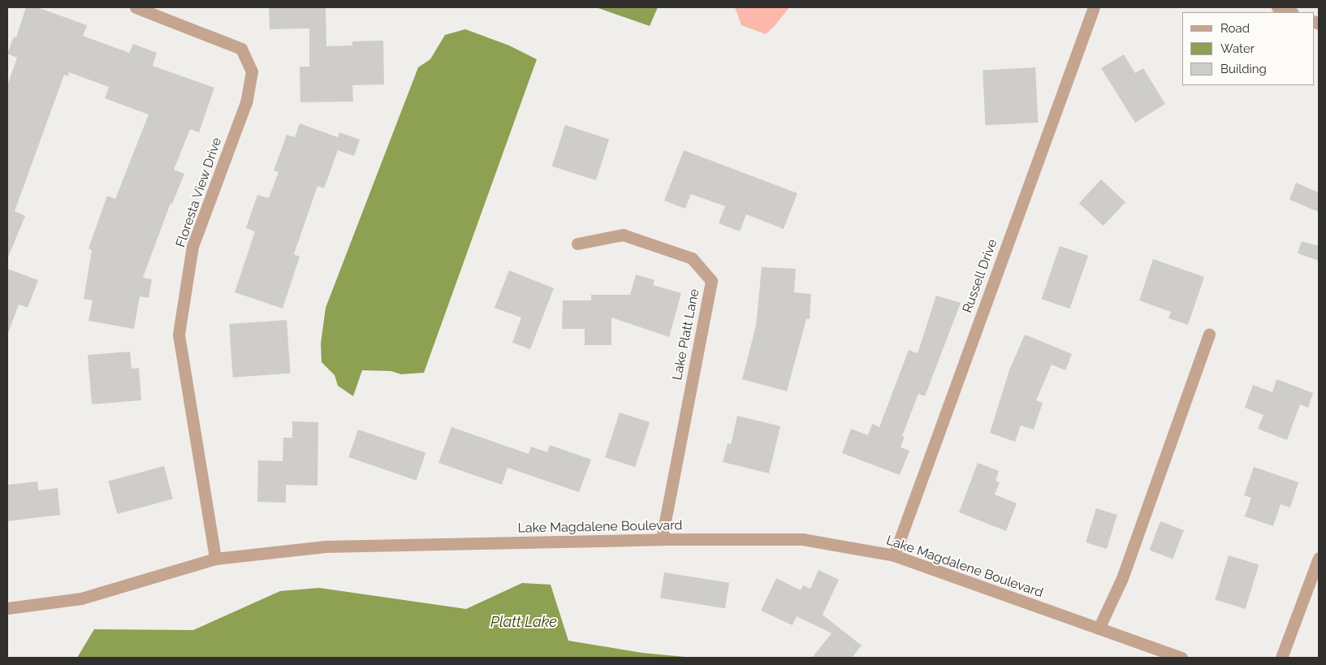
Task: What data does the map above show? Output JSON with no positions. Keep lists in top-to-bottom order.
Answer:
{
  "streets": {
    "street": [
      "Floresta View Drive",
      "Russell Drive",
      "Lake Platt Lane",
      "Lake Magdalene Boulevard"
    ]
  },
  "crossings": [
    ["Floresta View Drive", "Lake Magdalene Boulevard"],
    ["Russell Drive", "Lake Magdalene Boulevard"],
    ["Lake Platt Lane", "Lake Magdalene Boulevard"]
  ],
  "water": ["Platt Lake"],
  "legend": ["Road", "Water", "Building"]
}
